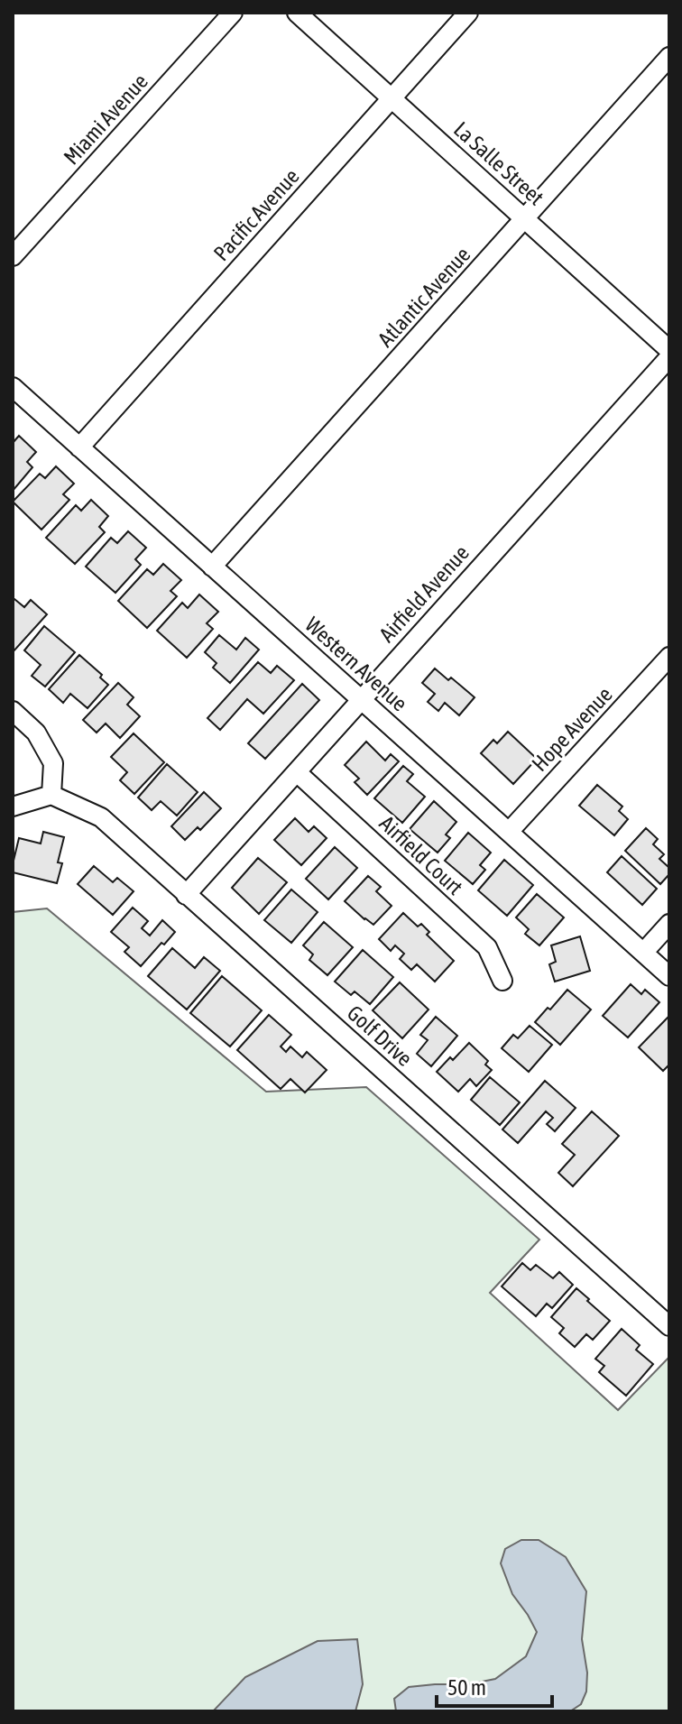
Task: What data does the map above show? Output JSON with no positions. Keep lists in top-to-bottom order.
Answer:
{
  "streets": {
    "street": [
      "Miami Avenue",
      "La Salle Street",
      "Pacific Avenue",
      "Atlantic Avenue",
      "Airfield Avenue",
      "Western Avenue",
      "Hope Avenue",
      "Airfield Court",
      "Golf Drive"
    ]
  },
  "crossings": [
    ["La Salle Street", "Pacific Avenue"],
    ["La Salle Street", "Atlantic Avenue"],
    ["Pacific Avenue", "Western Avenue"],
    ["Atlantic Avenue", "Western Avenue"],
    ["Airfield Avenue", "Western Avenue"],
    ["Airfield Avenue", "Airfield Court"],
    ["Airfield Avenue", "Golf Drive"],
    ["Western Avenue", "Hope Avenue"]
  ],
  "scale_bar": "50 m"
}
